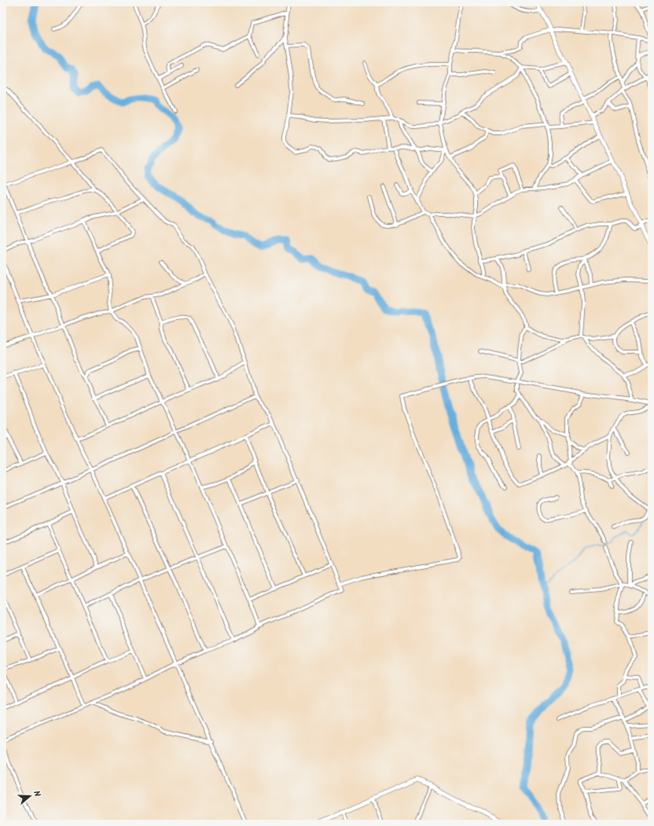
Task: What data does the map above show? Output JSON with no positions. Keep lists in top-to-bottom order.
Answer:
{
  "north": "right"
}
